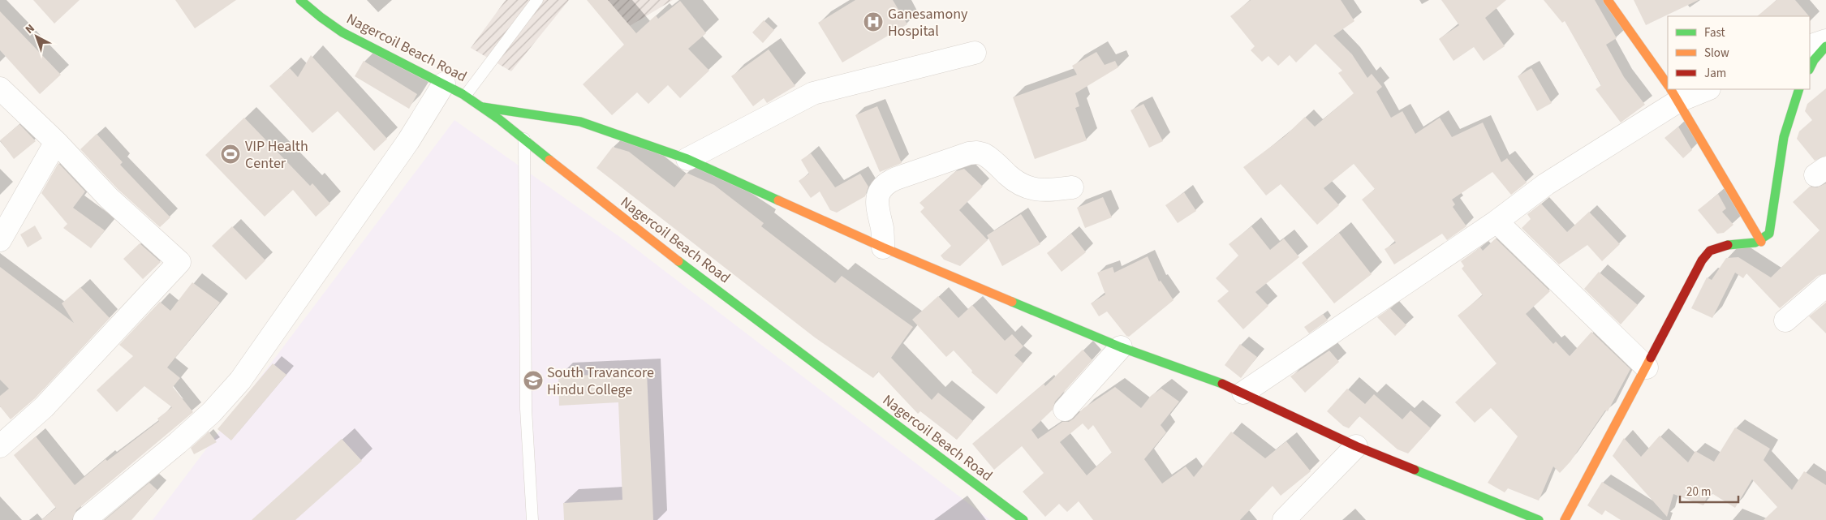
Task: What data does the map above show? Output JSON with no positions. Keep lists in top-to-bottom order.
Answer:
{
  "streets": {
    "street": ["Nagercoil Beach Road"]
  },
  "places": {
    "hospital": ["Ganesamony Hospital"],
    "sports": ["VIP Health Center"],
    "school or university": ["South Travancore Hindu College"]
  },
  "legend": ["Fast", "Slow", "Jam"],
  "scale_bar": "20 m",
  "north": "top left"
}
